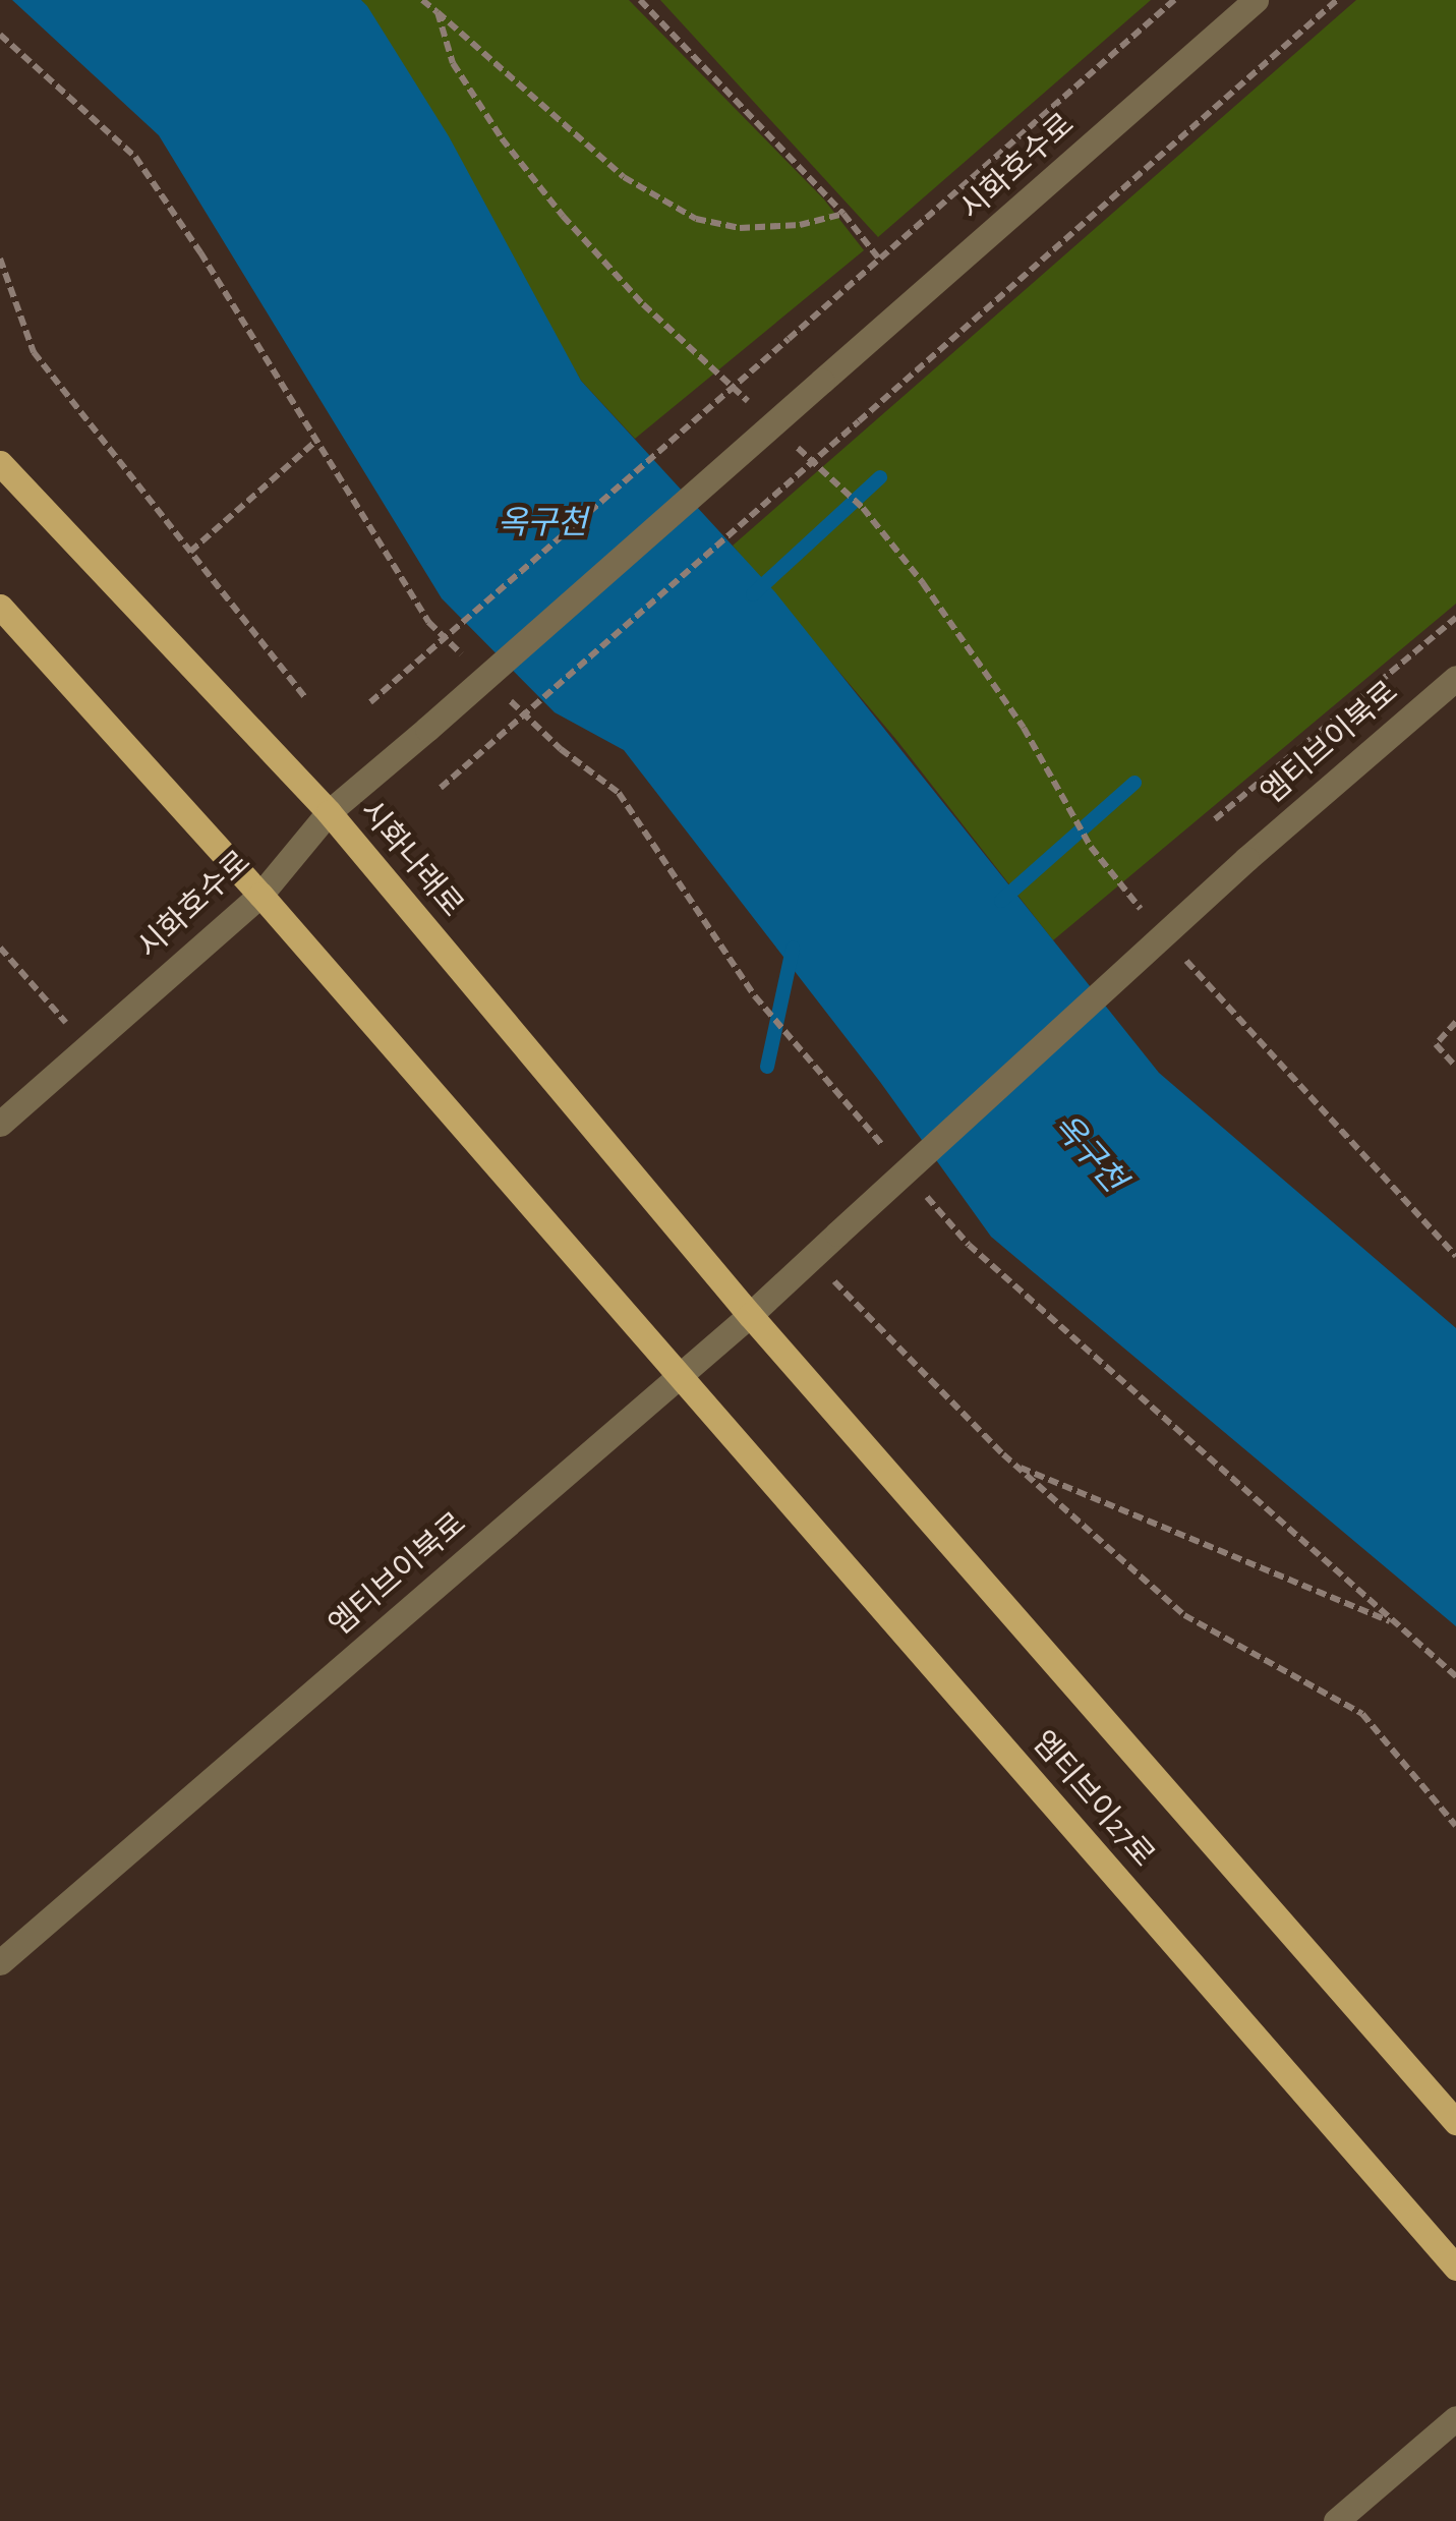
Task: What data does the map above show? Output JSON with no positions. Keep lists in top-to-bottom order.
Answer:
{
  "streets": {
    "main road": ["시화나래로", "엠티브이27로"],
    "street": ["시화호수로", "엠티브이북로"]
  },
  "crossings": [
    ["시화호수로", "시화나래로"],
    ["엠티브이북로", "시화나래로"],
    ["엠티브이북로", "엠티브이27로"],
    ["시화나래로", "엠티브이27로"]
  ],
  "water": ["옥구천"]
}
